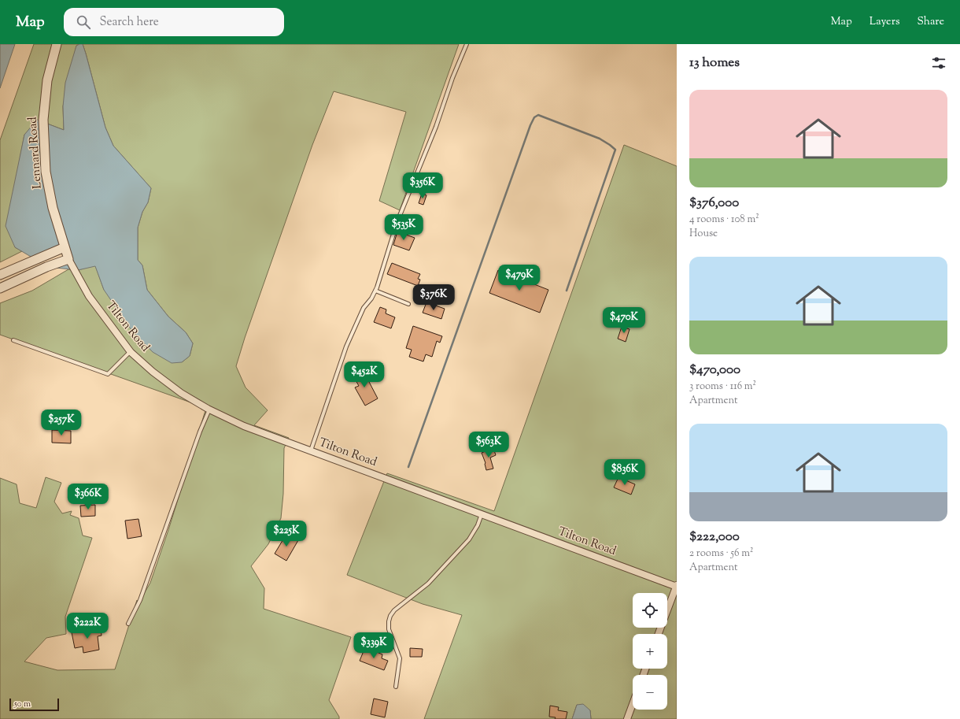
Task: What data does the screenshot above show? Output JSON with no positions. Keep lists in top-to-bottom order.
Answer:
{
  "streets": {
    "street": ["Lennard Road", "Tilton Road"]
  },
  "crossings": [
    ["Lennard Road", "Tilton Road"]
  ],
  "scale_bar": "50 m",
  "page": {
    "header": "Map",
    "search": "Search here",
    "nav": ["Map", "Layers", "Share"],
    "heading": "13 homes",
    "list": [
      {
        "name": "$376,000",
        "note": "4 rooms · 108 m² · House"
      },
      {
        "name": "$470,000",
        "note": "3 rooms · 116 m² · Apartment"
      },
      {
        "name": "$222,000",
        "note": "2 rooms · 56 m² · Apartment"
      }
    ],
    "price": [
      "$356K",
      "$535K",
      "$479K",
      "$376K",
      "$470K",
      "$452K",
      "$257K",
      "$563K",
      "$836K",
      "$366K",
      "$225K",
      "$222K",
      "$339K"
    ],
    "map_buttons": ["+", "−"],
    "scale": "50 m"
  }
}
